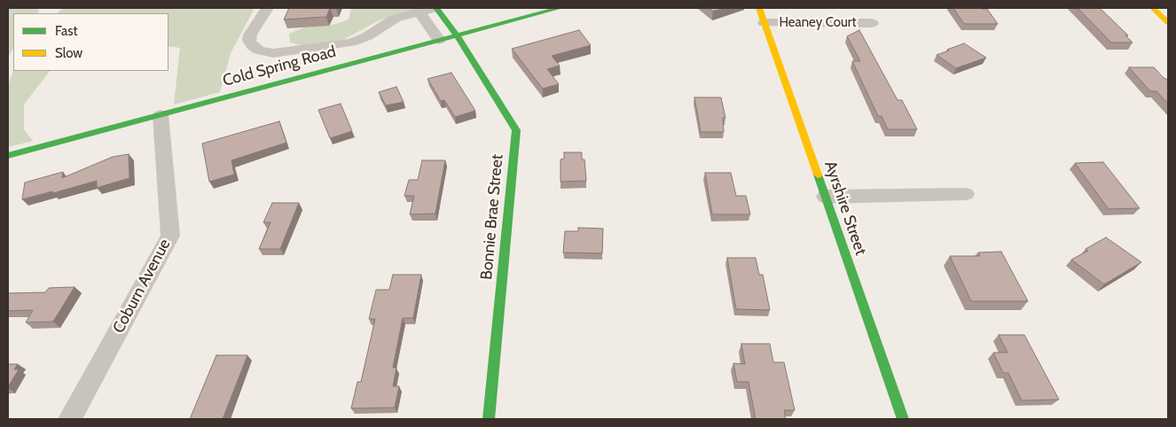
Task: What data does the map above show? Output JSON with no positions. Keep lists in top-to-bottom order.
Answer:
{
  "streets": {
    "street": [
      "Heaney Court",
      "Cold Spring Road",
      "Ayrshire Street",
      "Bonnie Brae Street",
      "Coburn Avenue"
    ]
  },
  "crossings": [
    ["Heaney Court", "Ayrshire Street"],
    ["Cold Spring Road", "Bonnie Brae Street"],
    ["Cold Spring Road", "Coburn Avenue"]
  ],
  "legend": ["Fast", "Slow"]
}
